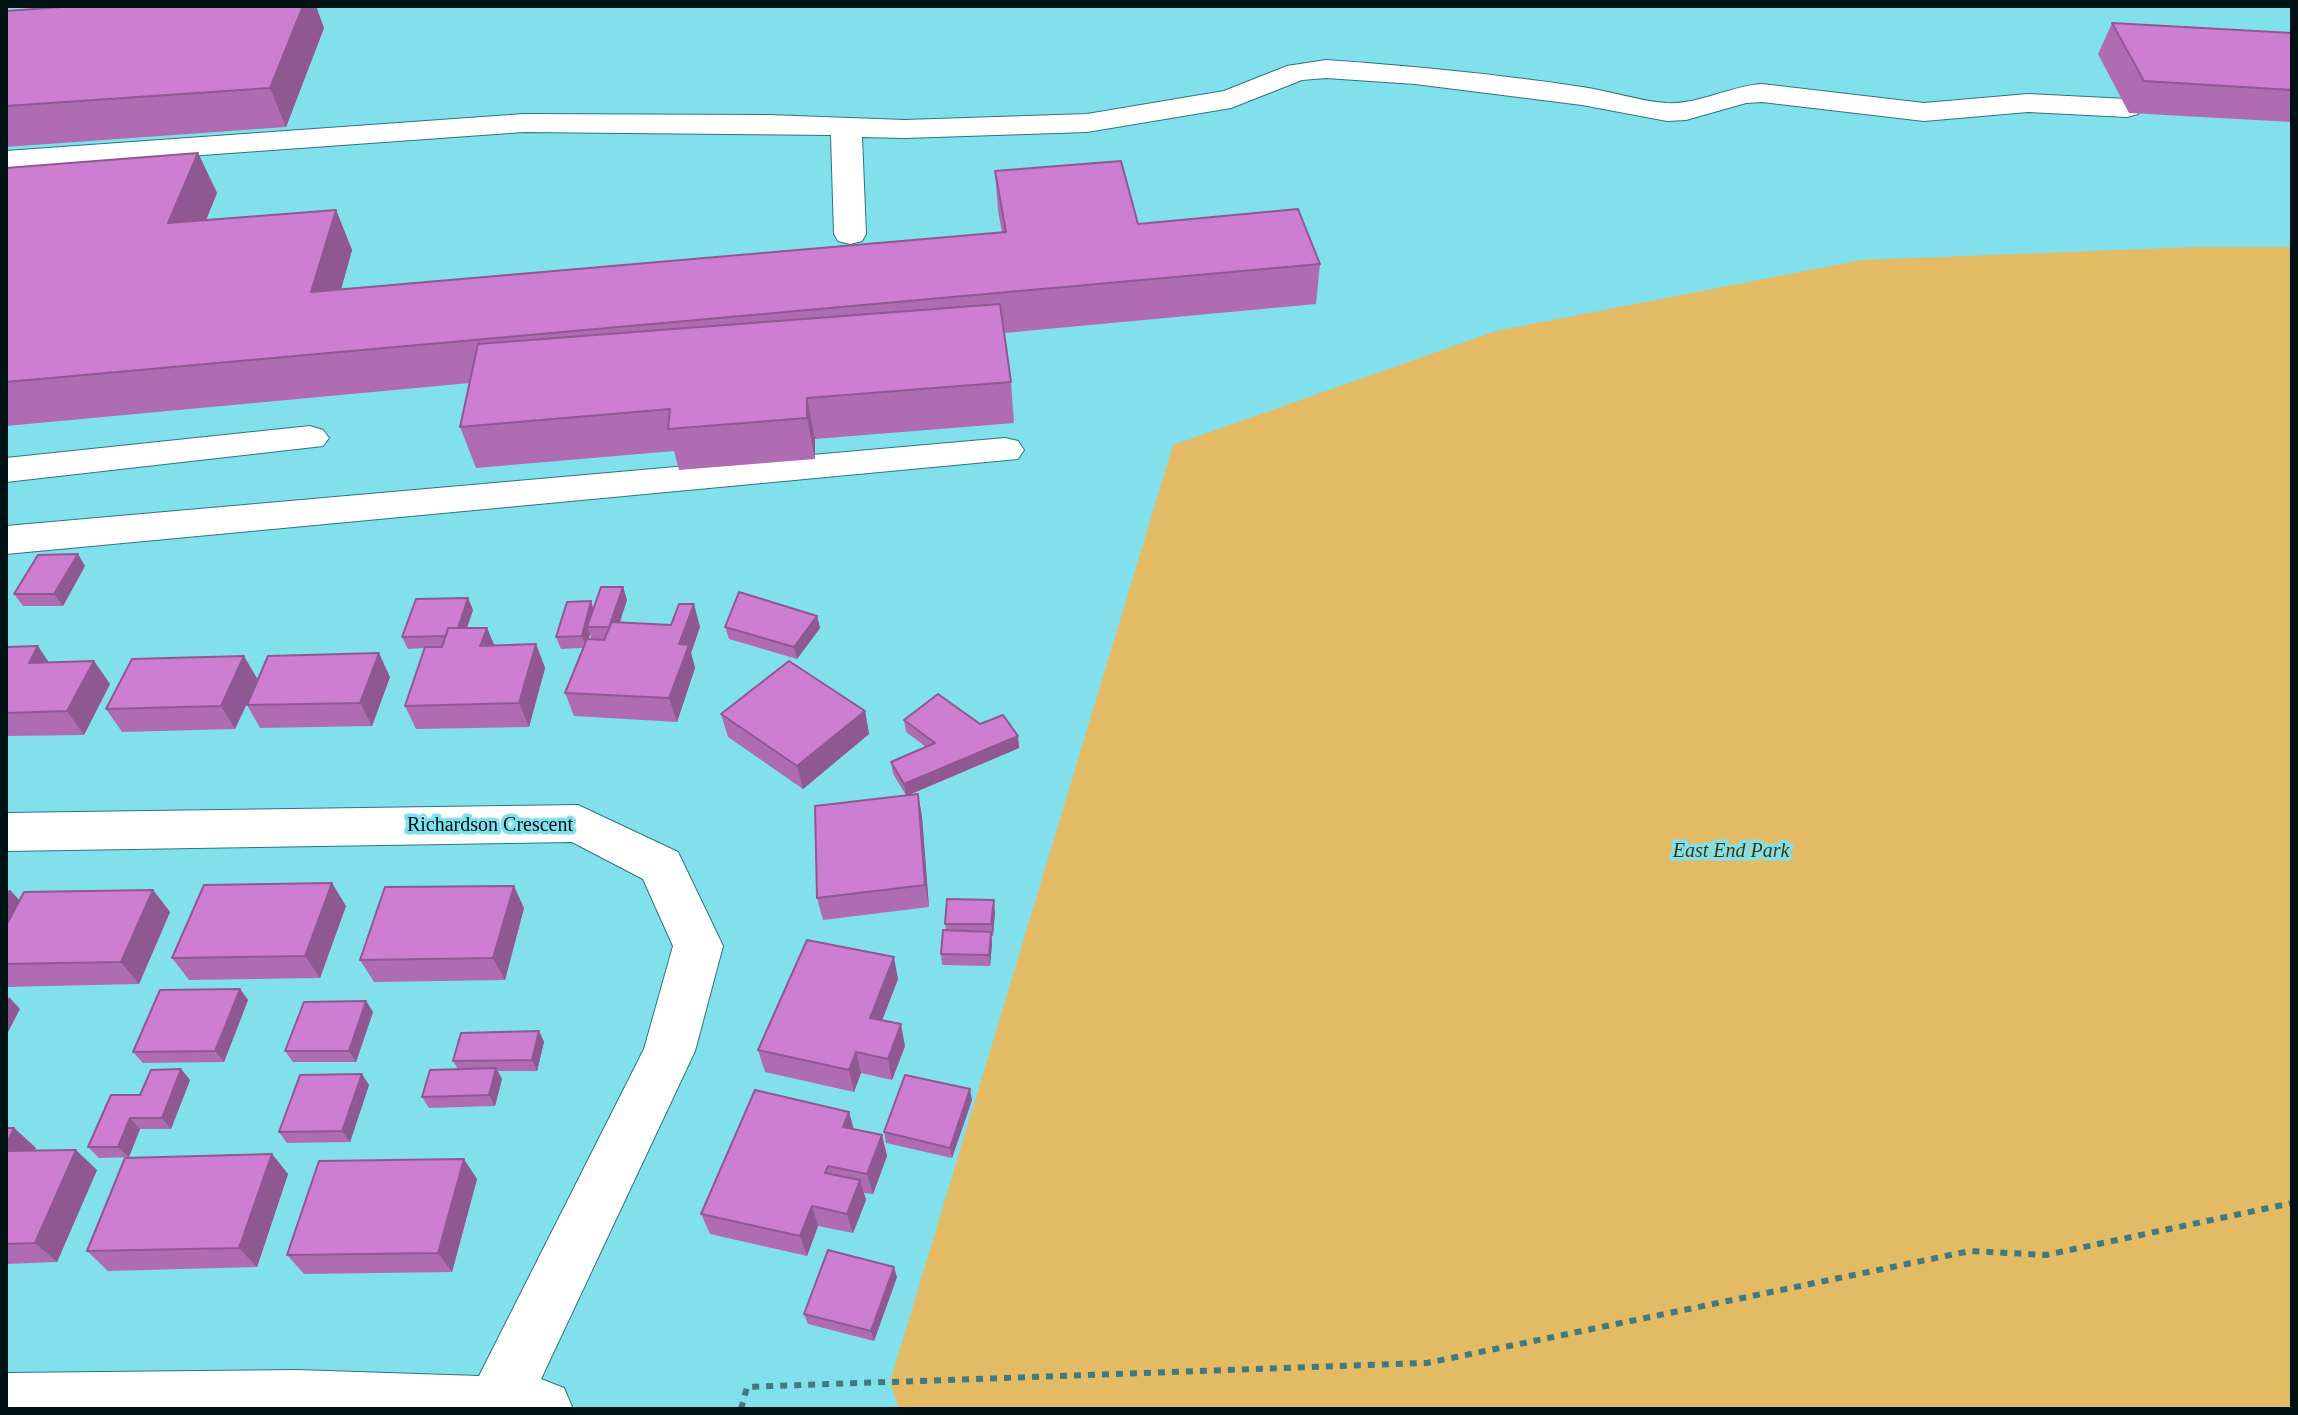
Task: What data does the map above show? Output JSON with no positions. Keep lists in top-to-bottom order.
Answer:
{
  "streets": {
    "street": ["Richardson Crescent"]
  },
  "parks": ["East End Park"]
}
